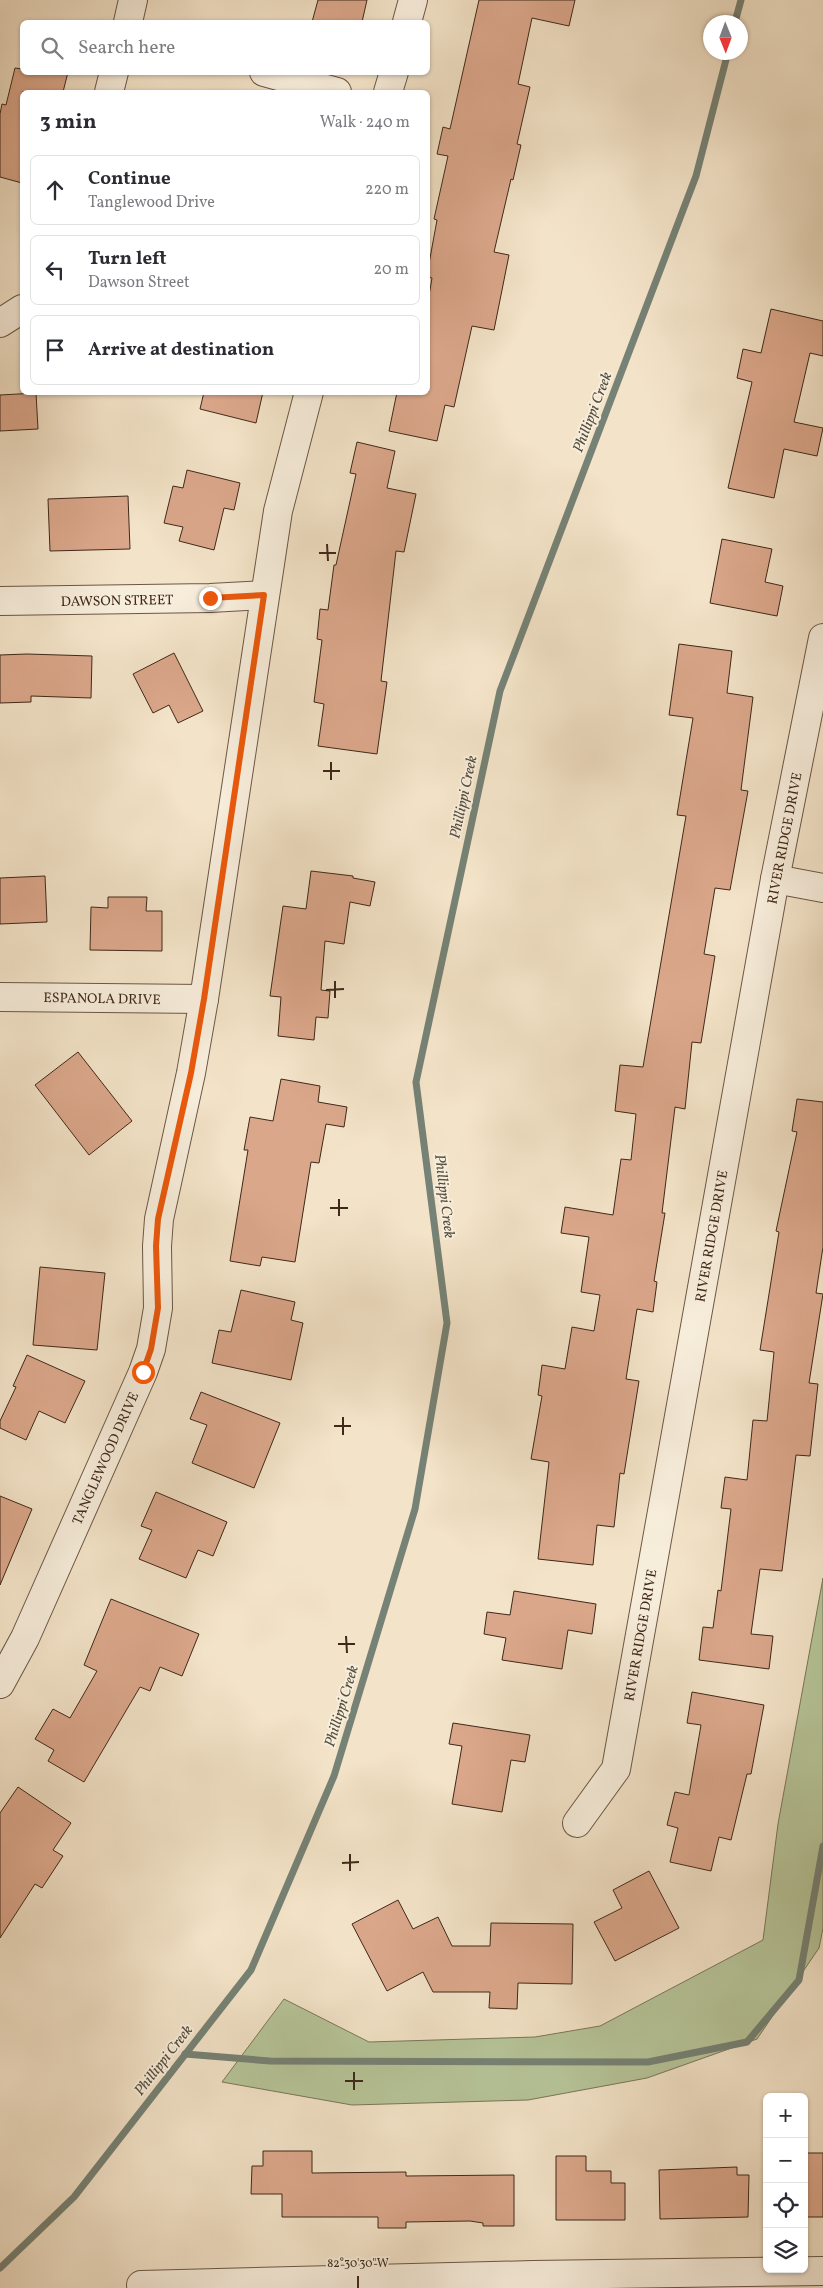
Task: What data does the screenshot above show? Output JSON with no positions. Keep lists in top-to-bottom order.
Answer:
{
  "streets": {
    "street": [
      "DAWSON STREET",
      "RIVER RIDGE DRIVE",
      "ESPANOLA DRIVE",
      "TANGLEWOOD DRIVE"
    ]
  },
  "crossings": [
    ["DAWSON STREET", "TANGLEWOOD DRIVE"],
    ["ESPANOLA DRIVE", "TANGLEWOOD DRIVE"]
  ],
  "water": ["Phillippi Creek"],
  "north": "bottom",
  "page": {
    "search": "Search here",
    "heading": ["3 min", "Walk · 240 m"],
    "list": [
      ["Continue", "Tanglewood Drive", "220 m"],
      ["Turn left", "Dawson Street", "20 m"],
      "Arrive at destination"
    ],
    "map_buttons": ["+", "−"]
  },
  "coordinates": ["82°30'30\"W"]
}
